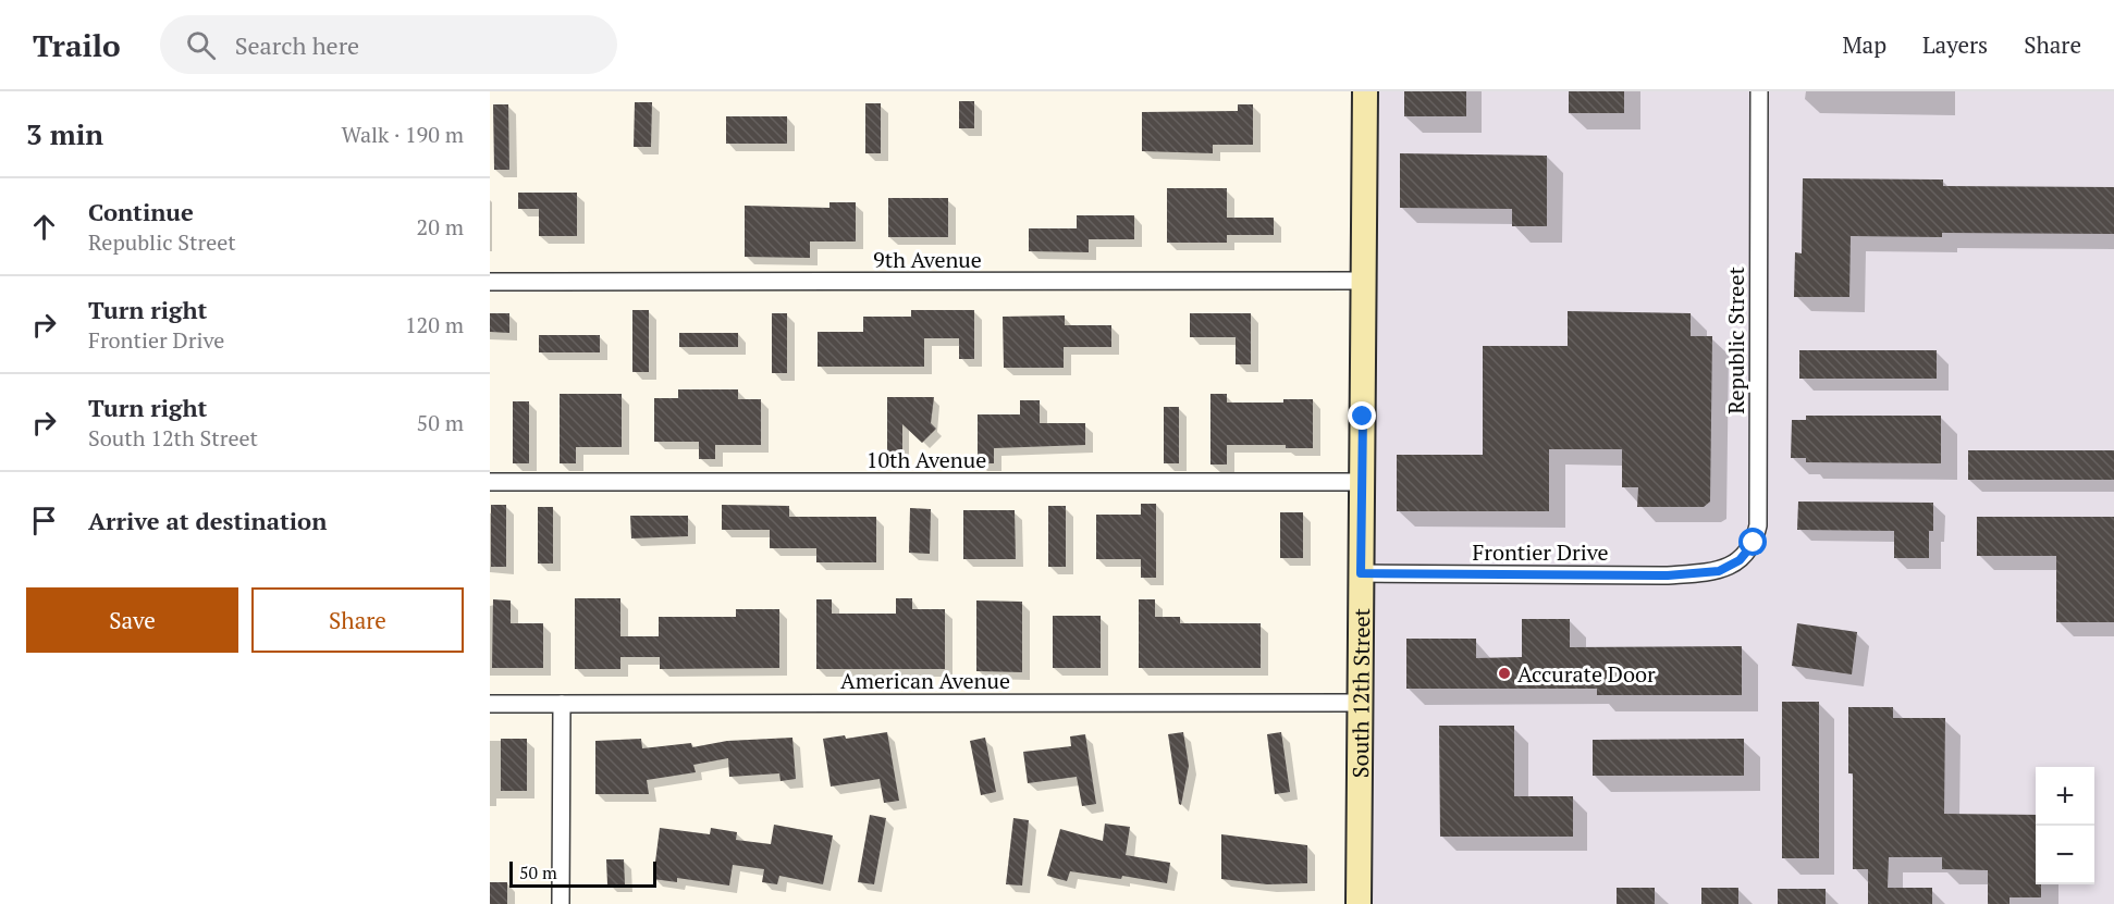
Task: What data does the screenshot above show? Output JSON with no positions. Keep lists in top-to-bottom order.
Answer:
{
  "streets": {
    "street": [
      "9th Avenue",
      "Republic Street",
      "10th Avenue",
      "Frontier Drive",
      "American Avenue",
      "South 12th Street"
    ]
  },
  "crossings": [
    ["9th Avenue", "South 12th Street"],
    ["Republic Street", "Frontier Drive"],
    ["10th Avenue", "South 12th Street"],
    ["Frontier Drive", "South 12th Street"],
    ["American Avenue", "South 12th Street"]
  ],
  "places": ["Accurate Door"],
  "scale_bar": "50 m",
  "page": {
    "header": "Trailo",
    "search": "Search here",
    "nav": ["Map", "Layers", "Share"],
    "heading": ["3 min", "Walk · 190 m"],
    "list": [
      ["Continue", "Republic Street", "20 m"],
      ["Turn right", "Frontier Drive", "120 m"],
      ["Turn right", "South 12th Street", "50 m"],
      "Arrive at destination"
    ],
    "buttons": ["Save", "Share"],
    "map_buttons": ["+", "−"],
    "scale": "50 m"
  }
}
